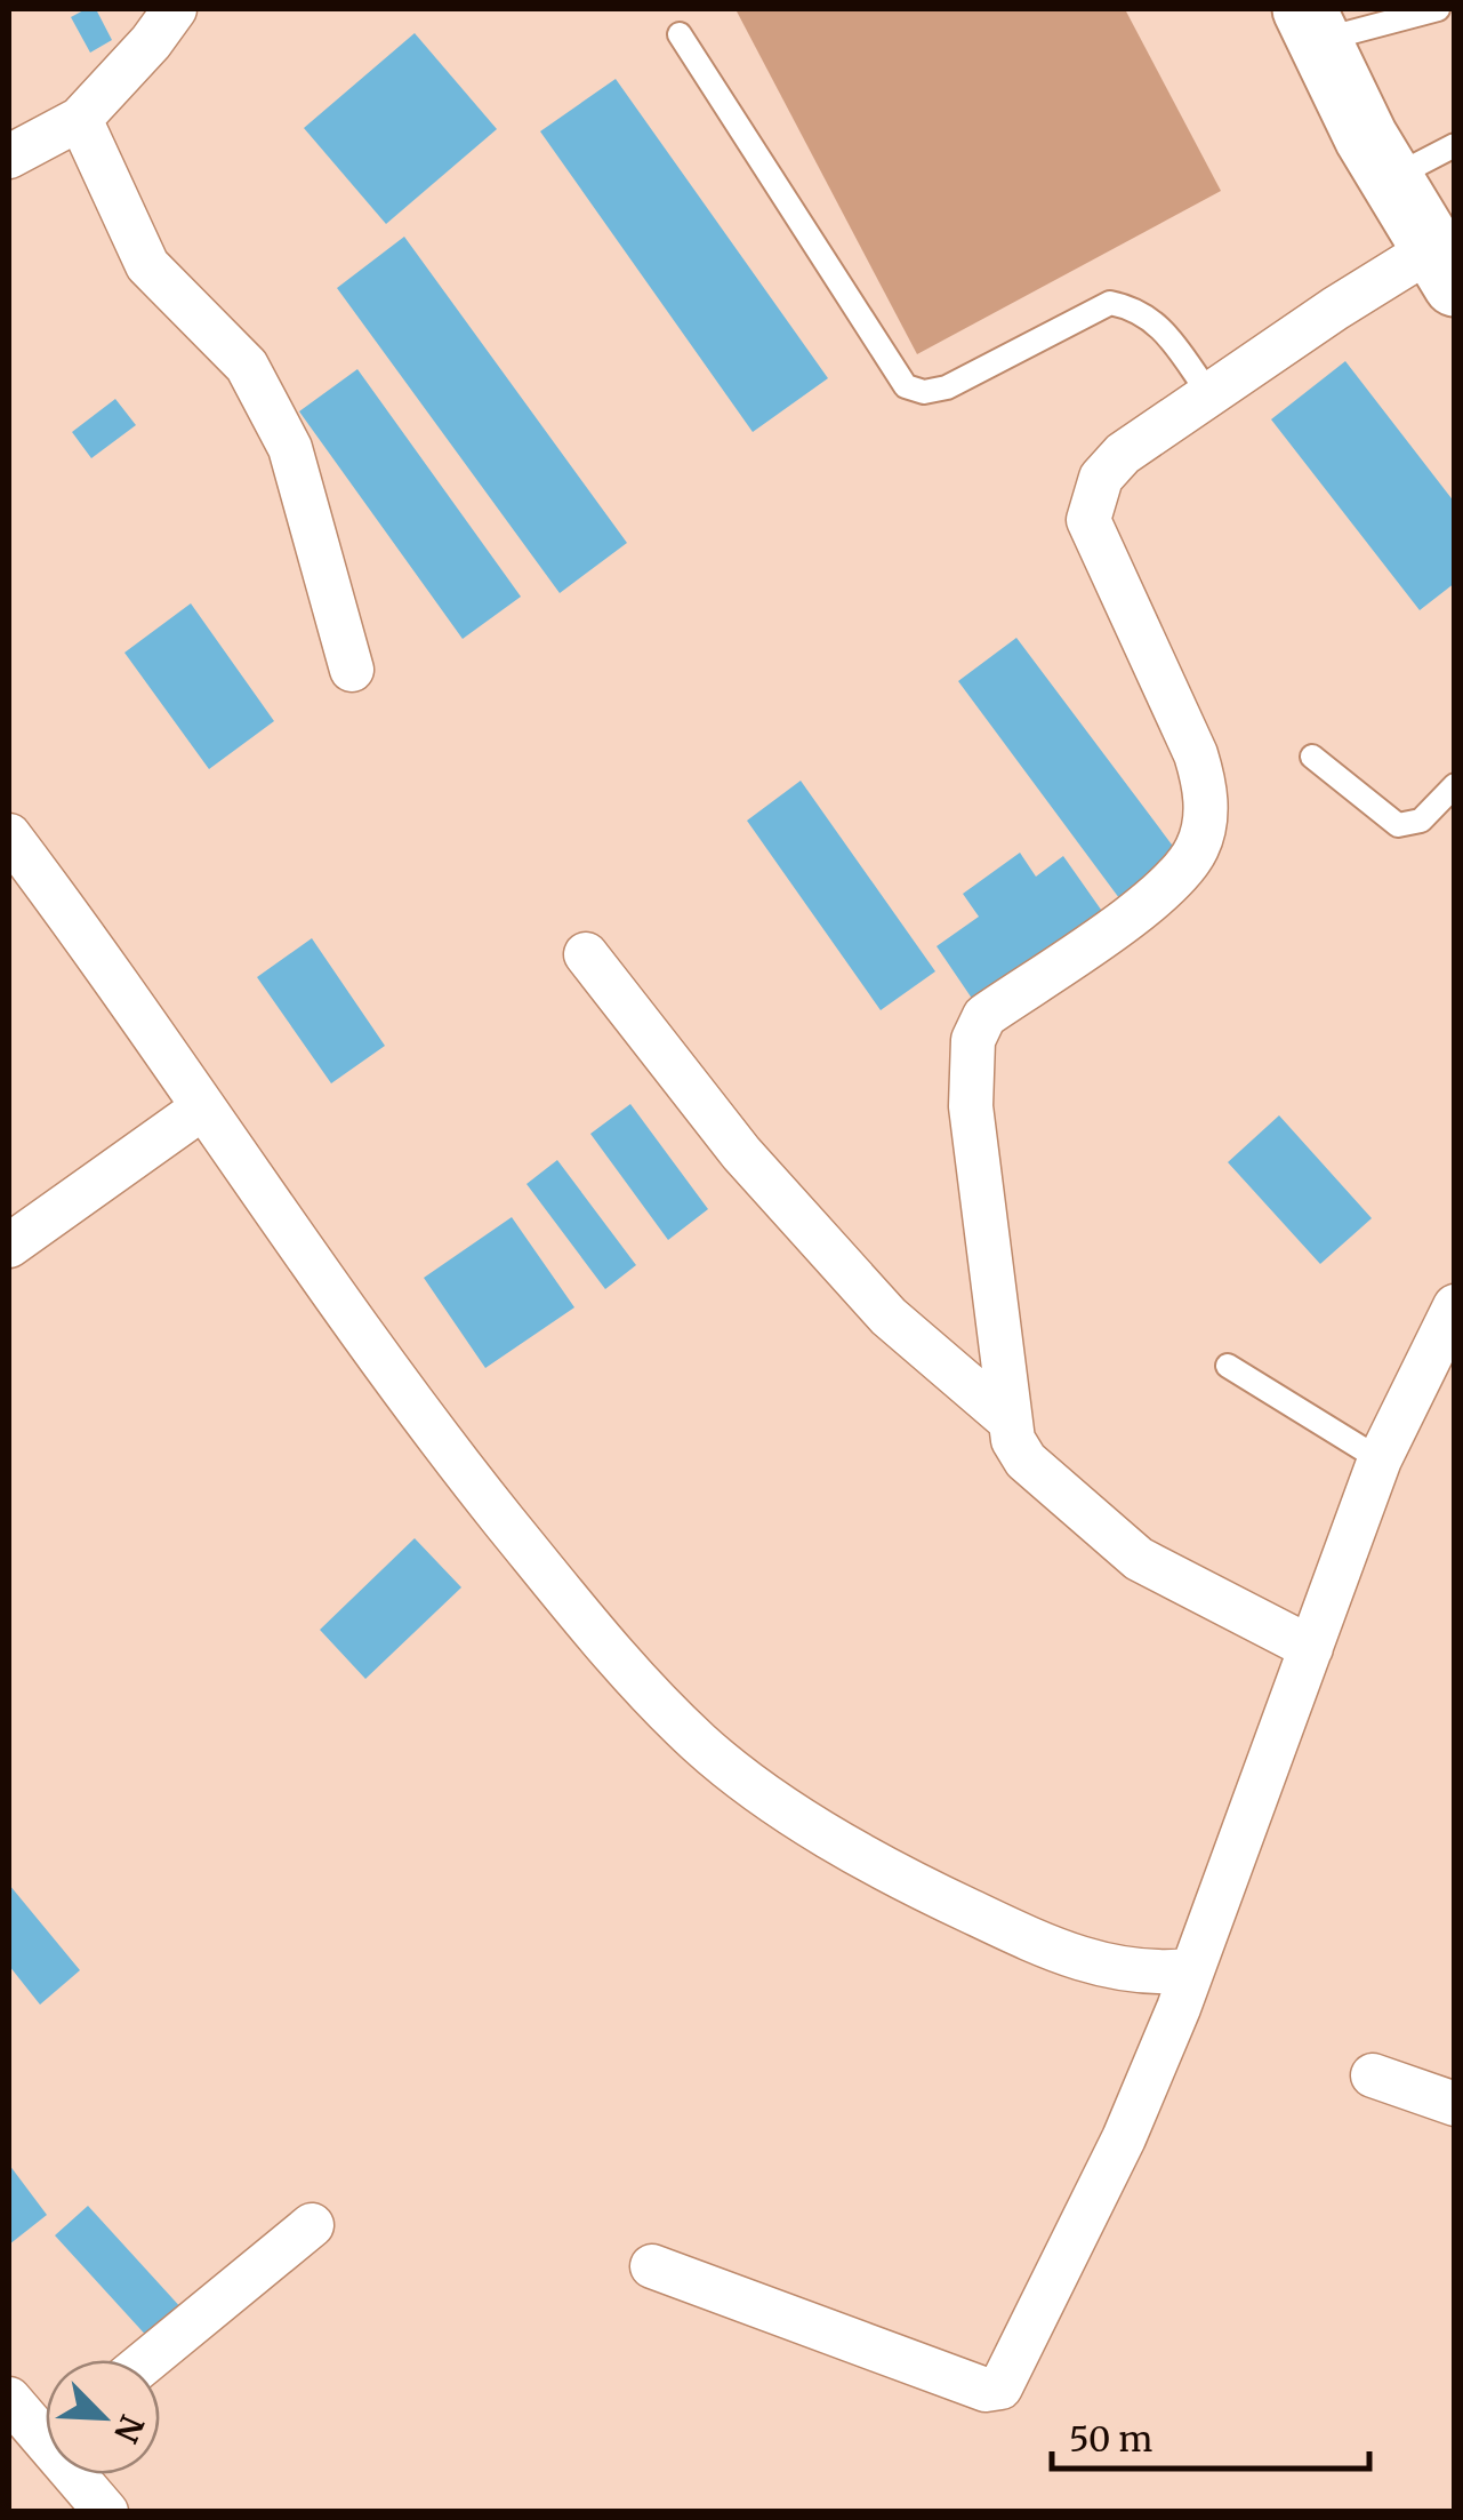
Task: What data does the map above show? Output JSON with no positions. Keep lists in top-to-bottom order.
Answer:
{
  "scale_bar": "50 m",
  "north": "bottom right"
}
